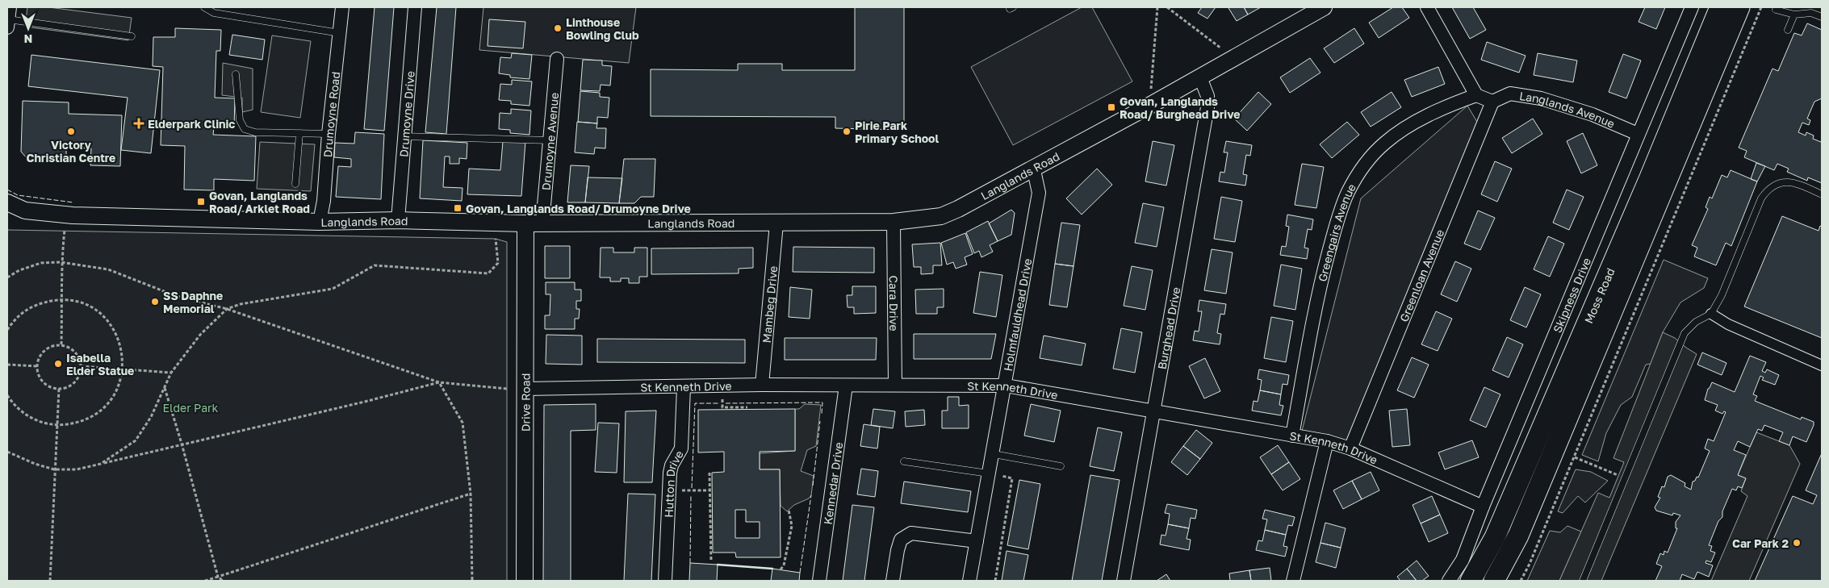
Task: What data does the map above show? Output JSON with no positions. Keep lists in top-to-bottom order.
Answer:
{
  "streets": {
    "main road": ["Moss Road"],
    "street": [
      "Langlands Avenue",
      "Drumoyne Drive",
      "Drumoyne Road",
      "Drumoyne Avenue",
      "Langlands Road",
      "Greengairs Avenue",
      "Greenloan Avenue",
      "Skipness Drive",
      "Cara Drive",
      "Mambeg Drive",
      "Holmfauldhead Drive",
      "Burghead Drive",
      "St Kenneth Drive",
      "Drive Road",
      "Kennedar Drive",
      "Hutton Drive"
    ]
  },
  "crossings": [
    ["Langlands Avenue", "Greenloan Avenue"],
    ["Langlands Avenue", "Skipness Drive"],
    ["Drumoyne Drive", "Langlands Road"],
    ["Drumoyne Road", "Langlands Road"],
    ["Drumoyne Avenue", "Langlands Road"],
    ["Langlands Road", "Cara Drive"],
    ["Langlands Road", "Mambeg Drive"],
    ["Langlands Road", "Holmfauldhead Drive"],
    ["Langlands Road", "Burghead Drive"],
    ["Langlands Road", "Drive Road"],
    ["Greengairs Avenue", "St Kenneth Drive"],
    ["Greenloan Avenue", "St Kenneth Drive"],
    ["Skipness Drive", "St Kenneth Drive"],
    ["Cara Drive", "St Kenneth Drive"],
    ["Mambeg Drive", "St Kenneth Drive"],
    ["Holmfauldhead Drive", "St Kenneth Drive"],
    ["Burghead Drive", "St Kenneth Drive"],
    ["St Kenneth Drive", "Drive Road"],
    ["St Kenneth Drive", "Kennedar Drive"],
    ["St Kenneth Drive", "Hutton Drive"]
  ],
  "parks": ["Elder Park"],
  "places": {
    "other": [
      "Linthouse Bowling Club",
      "Victory Christian Centre",
      "Pirie Park Primary School",
      "SS Daphne Memorial",
      "Isabella Elder Statue",
      "Car Park 2"
    ],
    "transit": ["Govan, Langlands Road/ Burghead Drive", "Govan, Langlands Road/ Arklet Road", "Govan, Langlands Road/ Drumoyne Drive"],
    "health": ["Elderpark Clinic"]
  },
  "north": "bottom"
}
